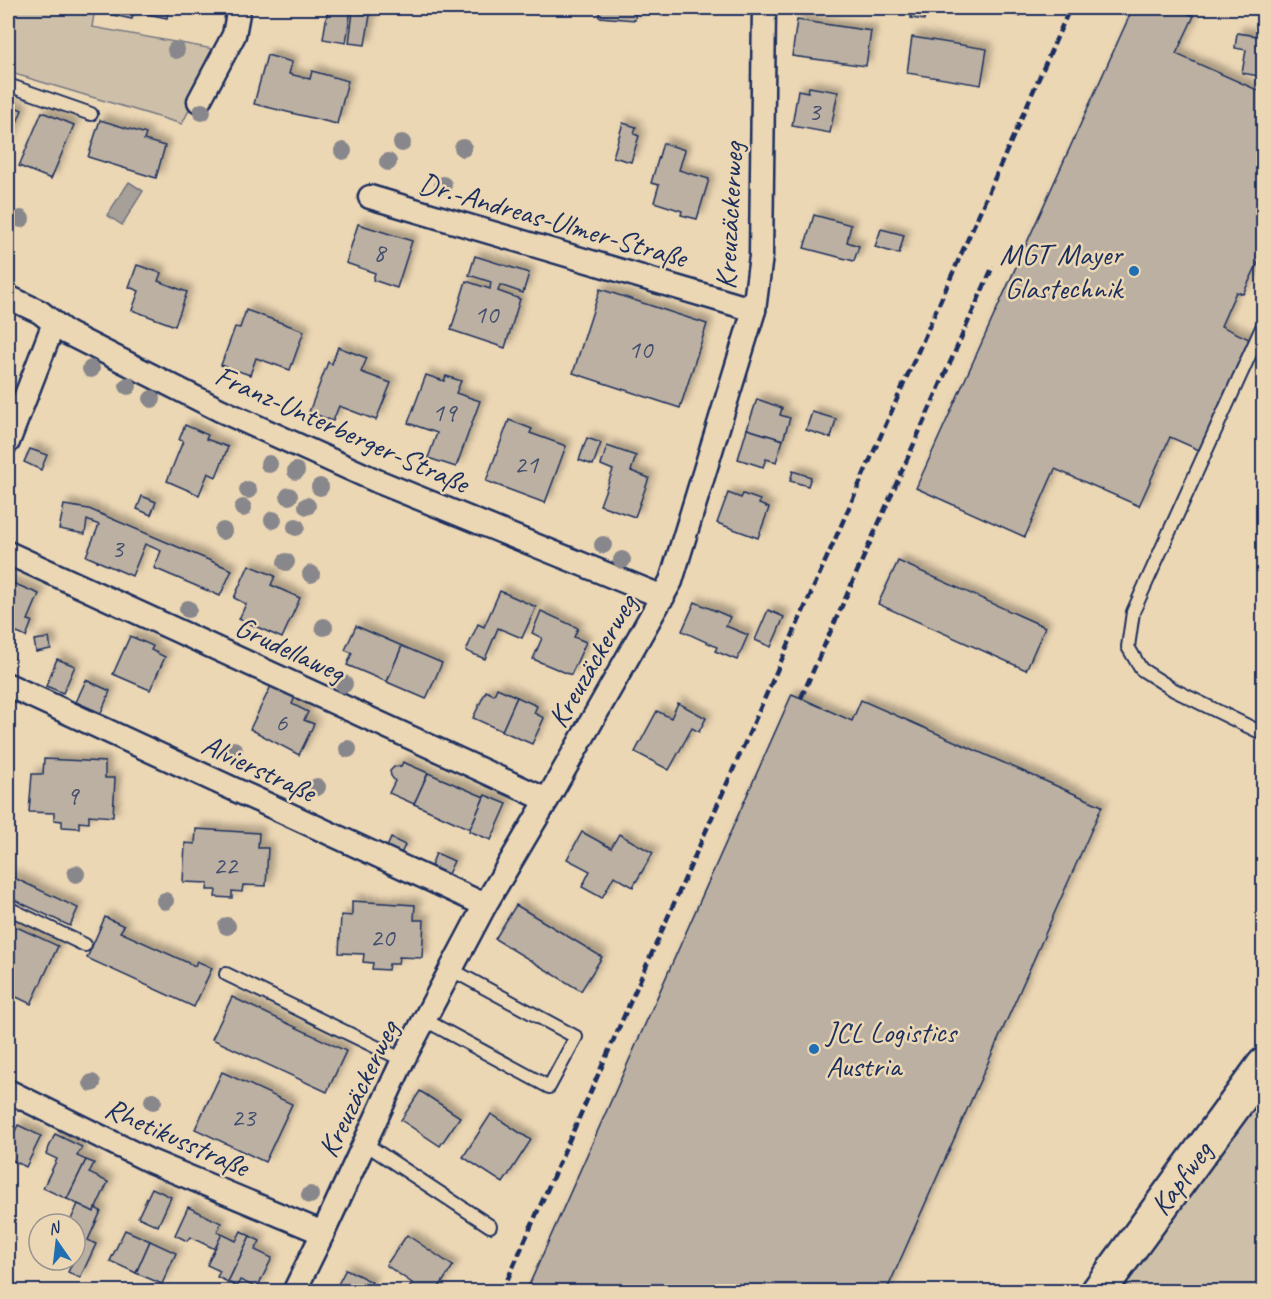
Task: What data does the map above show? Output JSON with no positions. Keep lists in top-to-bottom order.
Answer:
{
  "streets": {
    "street": [
      "Kreuzäckerweg",
      "Dr.-Andreas-Ulmer-Straße",
      "Franz-Unterberger-Straße",
      "Grudellaweg",
      "Alvierstraße",
      "Rhetikusstraße",
      "Kapfweg"
    ]
  },
  "crossings": [
    ["Kreuzäckerweg", "Dr.-Andreas-Ulmer-Straße"],
    ["Kreuzäckerweg", "Franz-Unterberger-Straße"],
    ["Kreuzäckerweg", "Grudellaweg"],
    ["Kreuzäckerweg", "Alvierstraße"],
    ["Kreuzäckerweg", "Rhetikusstraße"]
  ],
  "places": ["MGT Mayer Glastechnik", "JCL Logistics Austria"],
  "house_numbers": [
    "3",
    "8",
    "10",
    "10",
    "19",
    "21",
    "3",
    "6",
    "9",
    "22",
    "20",
    "23"
  ],
  "north": "top"
}
